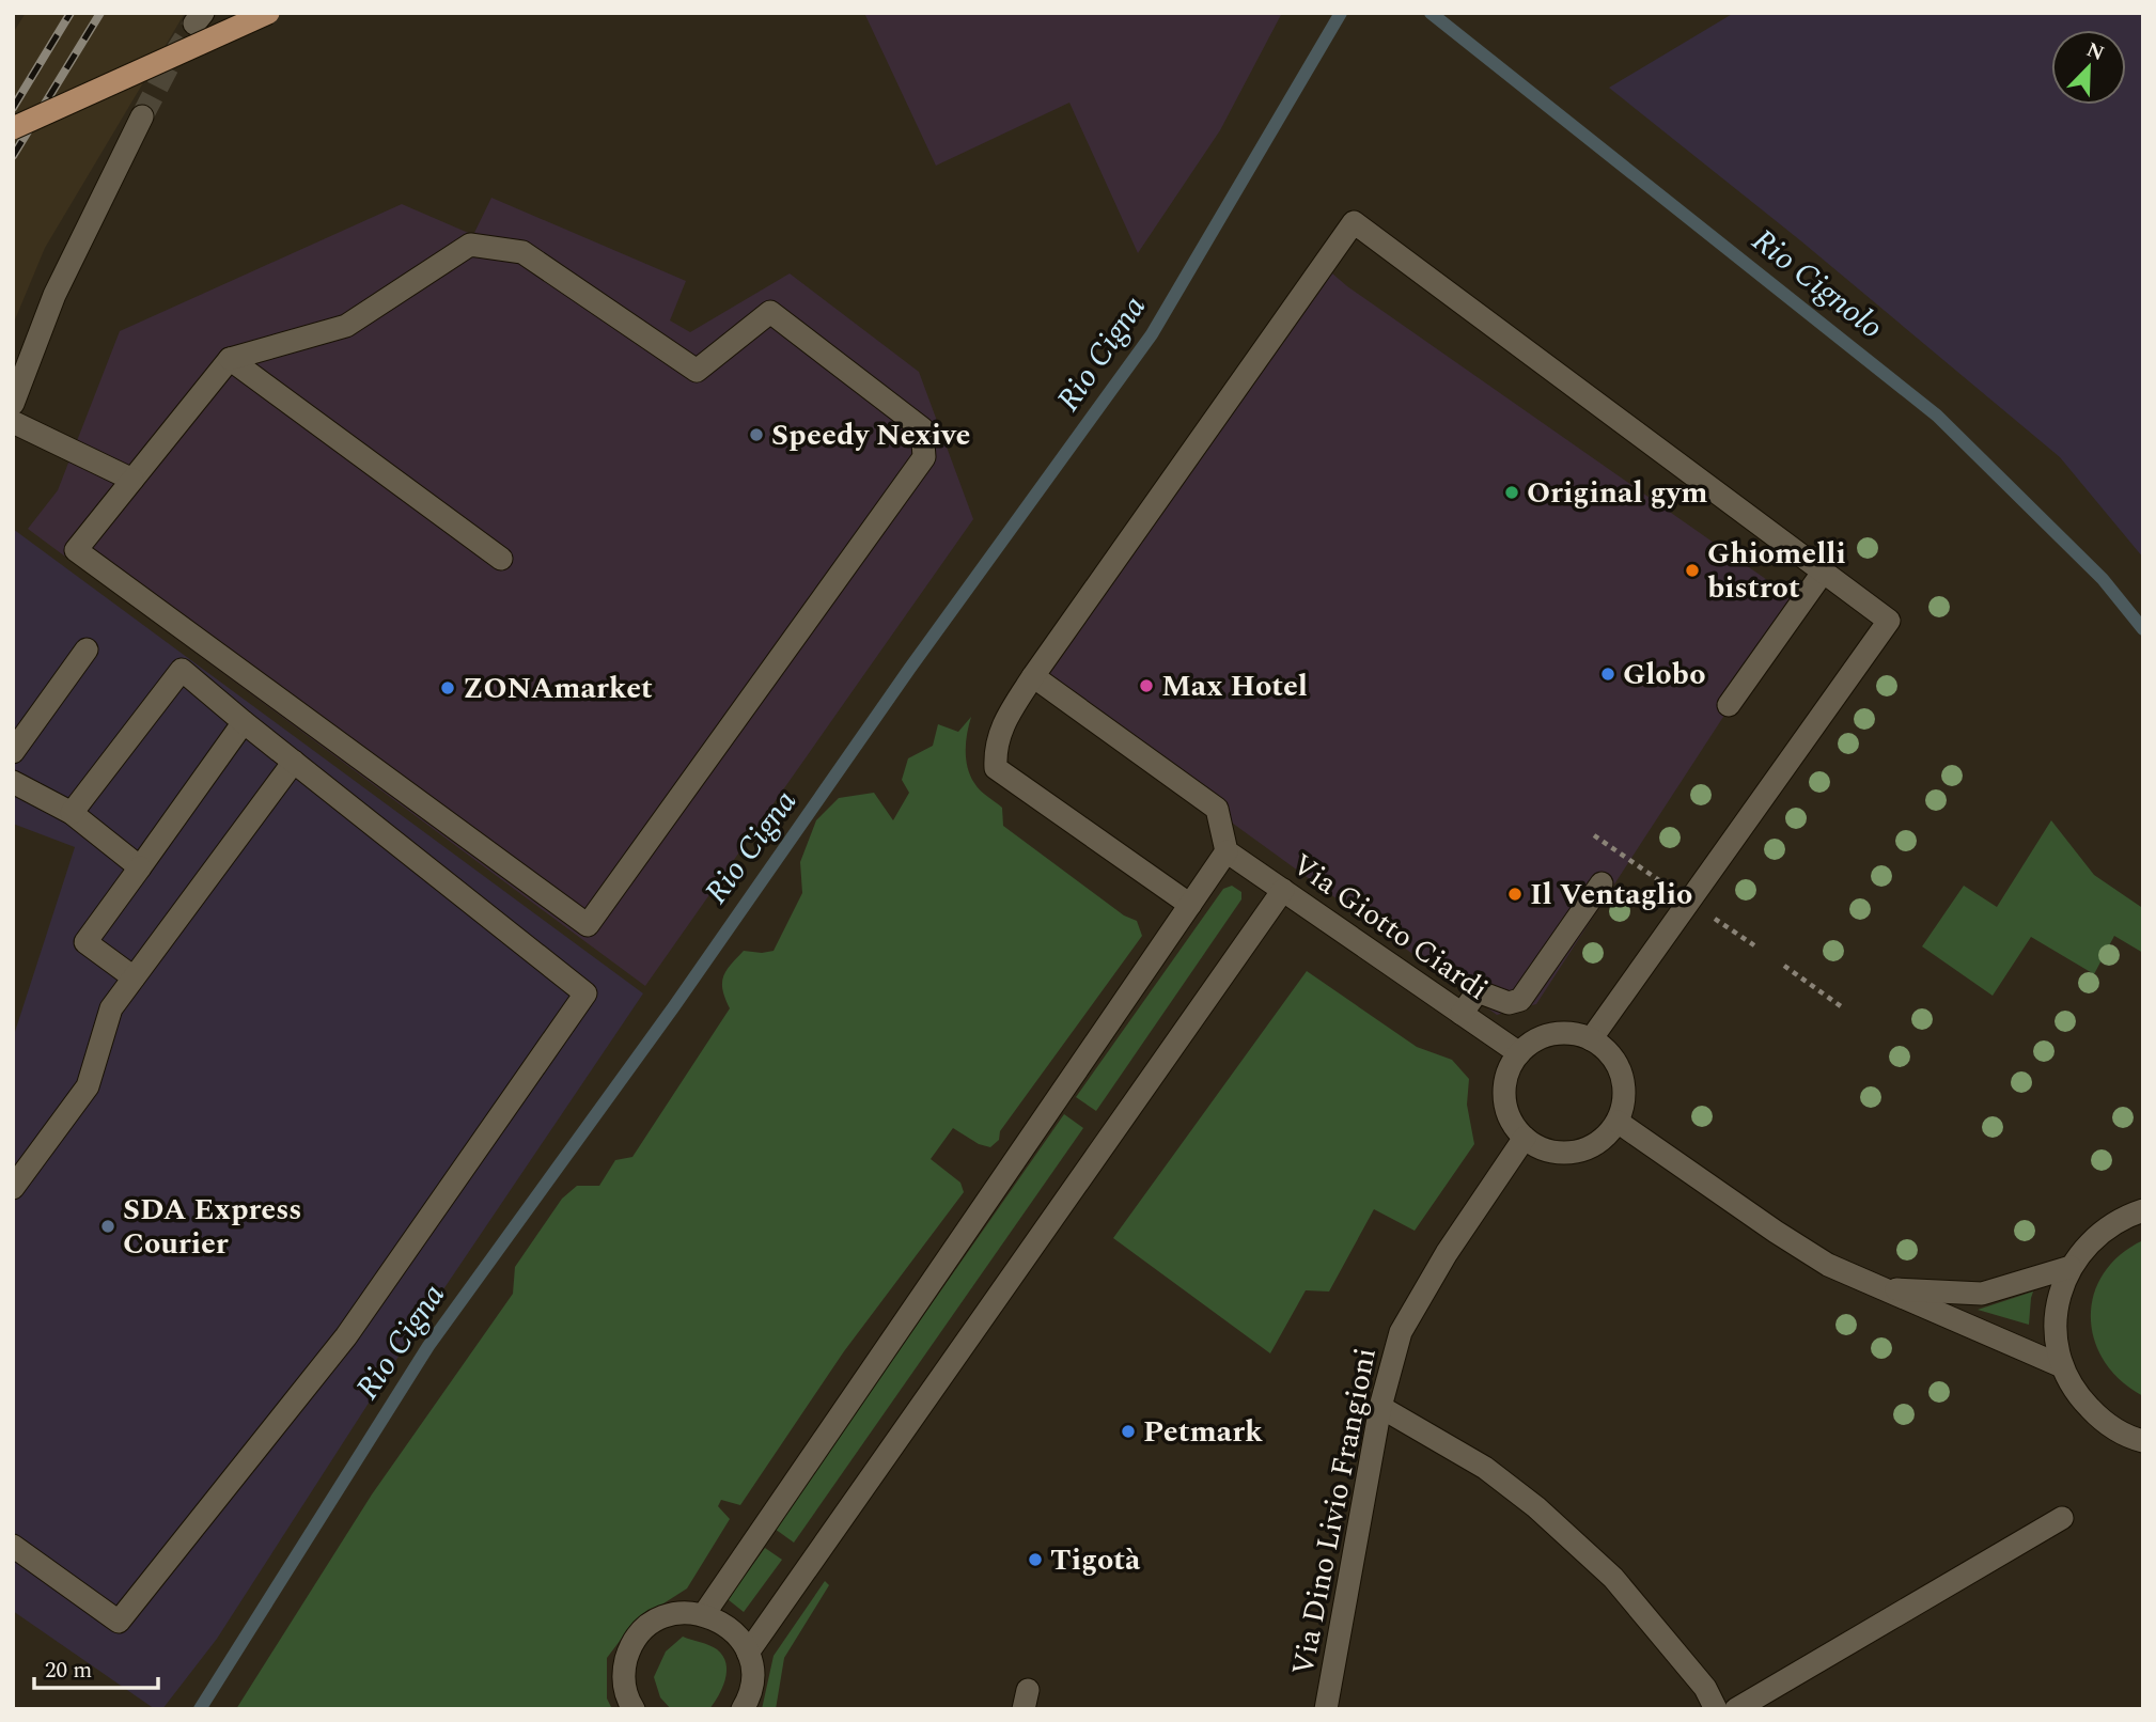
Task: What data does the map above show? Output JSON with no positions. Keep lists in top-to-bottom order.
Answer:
{
  "streets": {
    "street": ["Via Giotto Ciardi", "Via Dino Livio Frangioni"]
  },
  "crossings": [
    ["Via Giotto Ciardi", "Via Dino Livio Frangioni"]
  ],
  "water": ["Rio Cignolo", "Rio Cigna"],
  "places": [
    "Speedy Nexive",
    "Original gym",
    "Ghiomelli bistrot",
    "Globo",
    "Max Hotel",
    "ZONAmarket",
    "Il Ventaglio",
    "SDA Express Courier",
    "Petmark",
    "Tigotà"
  ],
  "scale_bar": "20 m",
  "north": "top right"
}
